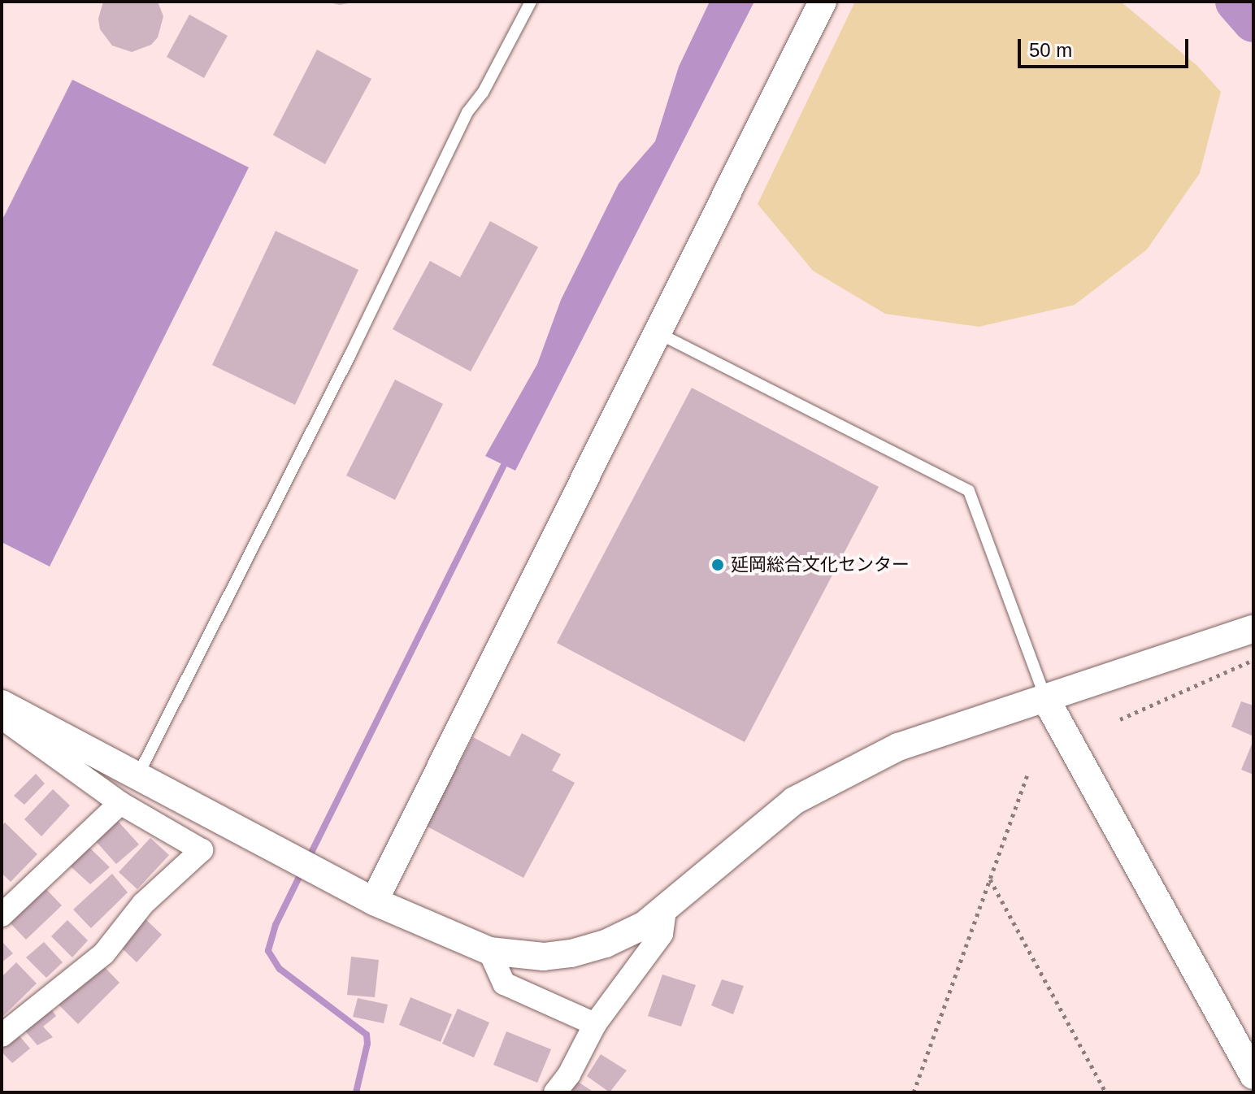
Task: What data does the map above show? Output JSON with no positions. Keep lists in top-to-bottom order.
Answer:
{
  "places": ["延岡総合文化センター"],
  "scale_bar": "50 m"
}
